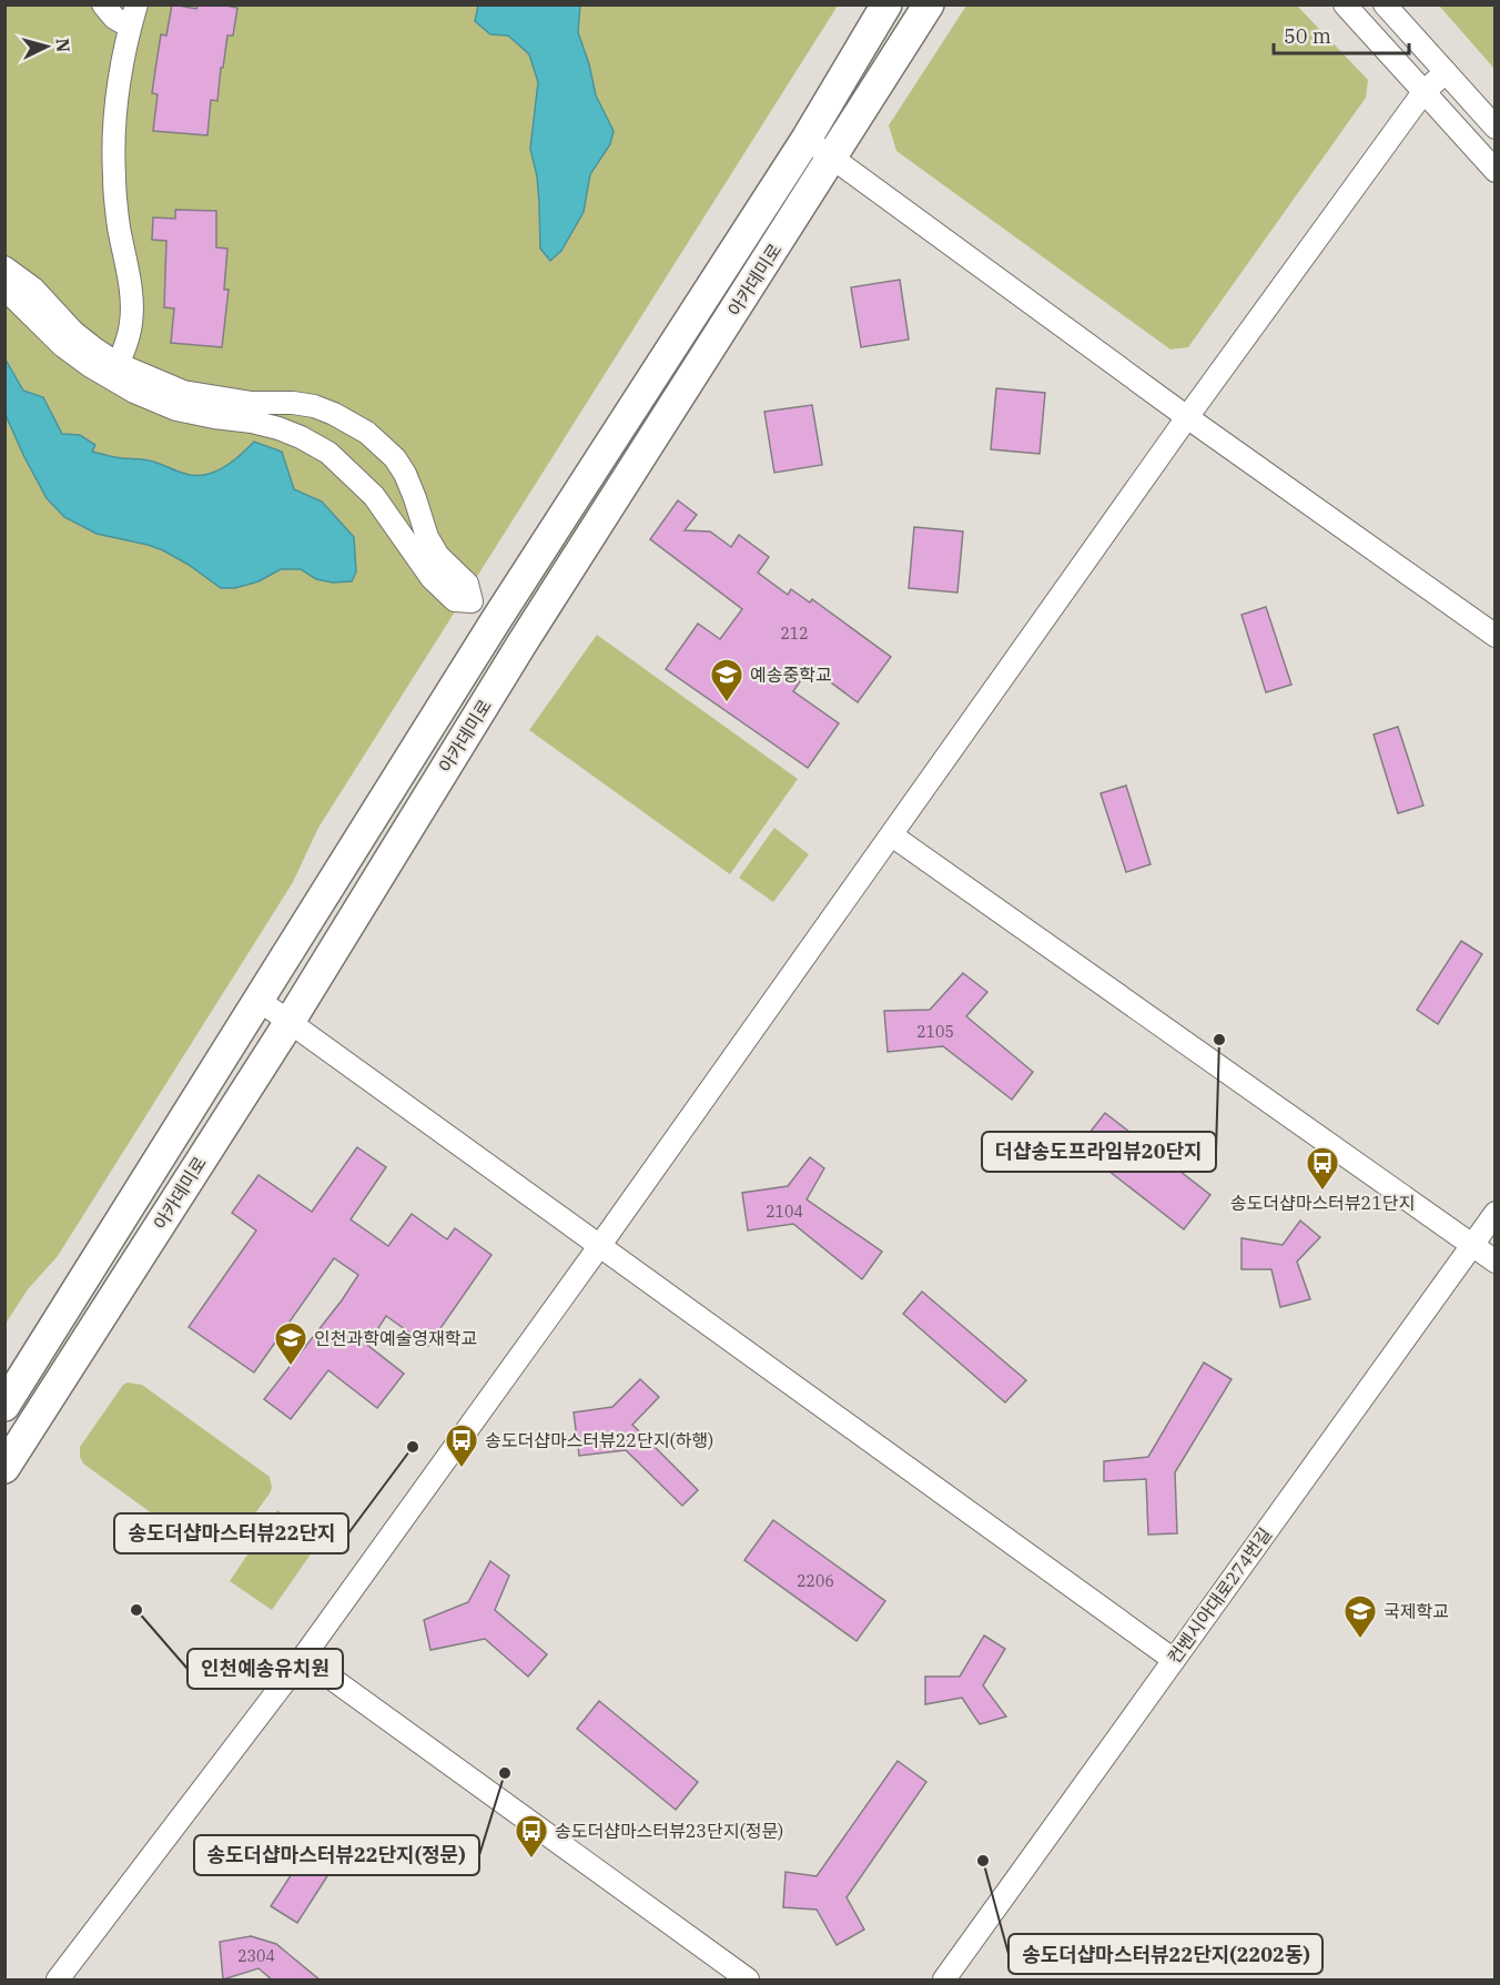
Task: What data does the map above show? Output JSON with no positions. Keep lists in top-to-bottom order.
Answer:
{
  "streets": {
    "main road": ["아카데미로"],
    "street": ["컨벤시아대로274번길"]
  },
  "places": {
    "school or university": ["예송중학교", "인천과학예술영재학교", "국제학교"],
    "other": [
      "더샵송도프라임뷰20단지",
      "송도더샵마스터뷰22단지",
      "인천예송유치원",
      "송도더샵마스터뷰22단지(정문)",
      "송도더샵마스터뷰22단지(2202동)"
    ],
    "bus stop": ["송도더샵마스터뷰21단지", "송도더샵마스터뷰22단지(하행)", "송도더샵마스터뷰23단지(정문)"]
  },
  "house_numbers": [
    "212",
    "2105",
    "2104",
    "2206",
    "2304"
  ],
  "scale_bar": "50 m",
  "north": "right"
}
